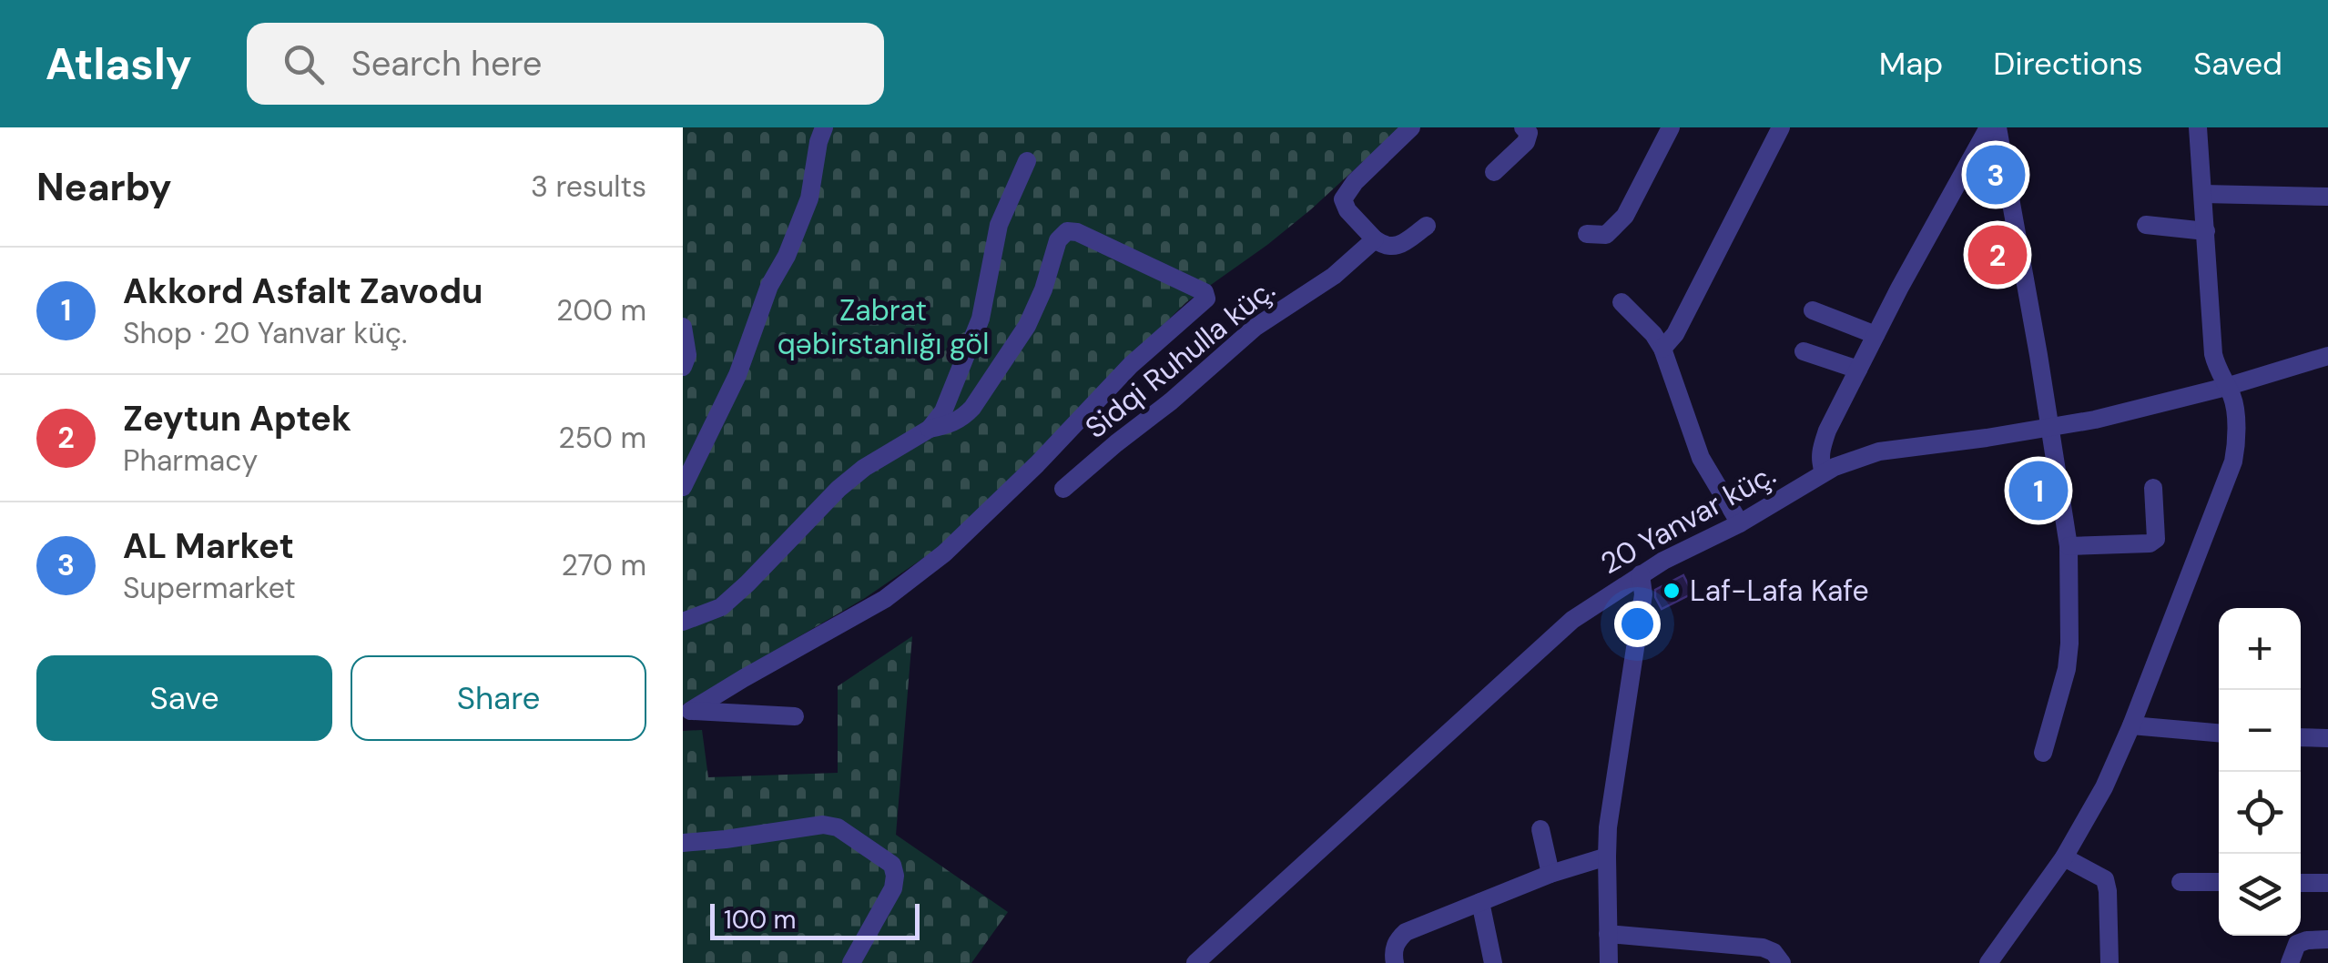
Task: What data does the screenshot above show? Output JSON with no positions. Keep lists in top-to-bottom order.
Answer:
{
  "streets": {
    "street": ["Sidqi Ruhulla küç.", "20 Yanvar küç."]
  },
  "parks": ["Zabrat qəbirstanlığı göl"],
  "places": ["Laf-Lafa Kafe"],
  "scale_bar": "100 m",
  "page": {
    "header": "Atlasly",
    "search": "Search here",
    "nav": ["Map", "Directions", "Saved"],
    "heading": ["Nearby", "3 results"],
    "pins": ["3", "2", "1"],
    "list": [
      {
        "mark": "1",
        "name": "Akkord Asfalt Zavodu",
        "note": "Shop · 20 Yanvar küç.",
        "value": "200 m"
      },
      {
        "mark": "2",
        "name": "Zeytun Aptek",
        "note": "Pharmacy",
        "value": "250 m"
      },
      {
        "mark": "3",
        "name": "AL Market",
        "note": "Supermarket",
        "value": "270 m"
      }
    ],
    "map_buttons": ["+", "−"],
    "buttons": ["Save", "Share"],
    "scale": "100 m"
  }
}
